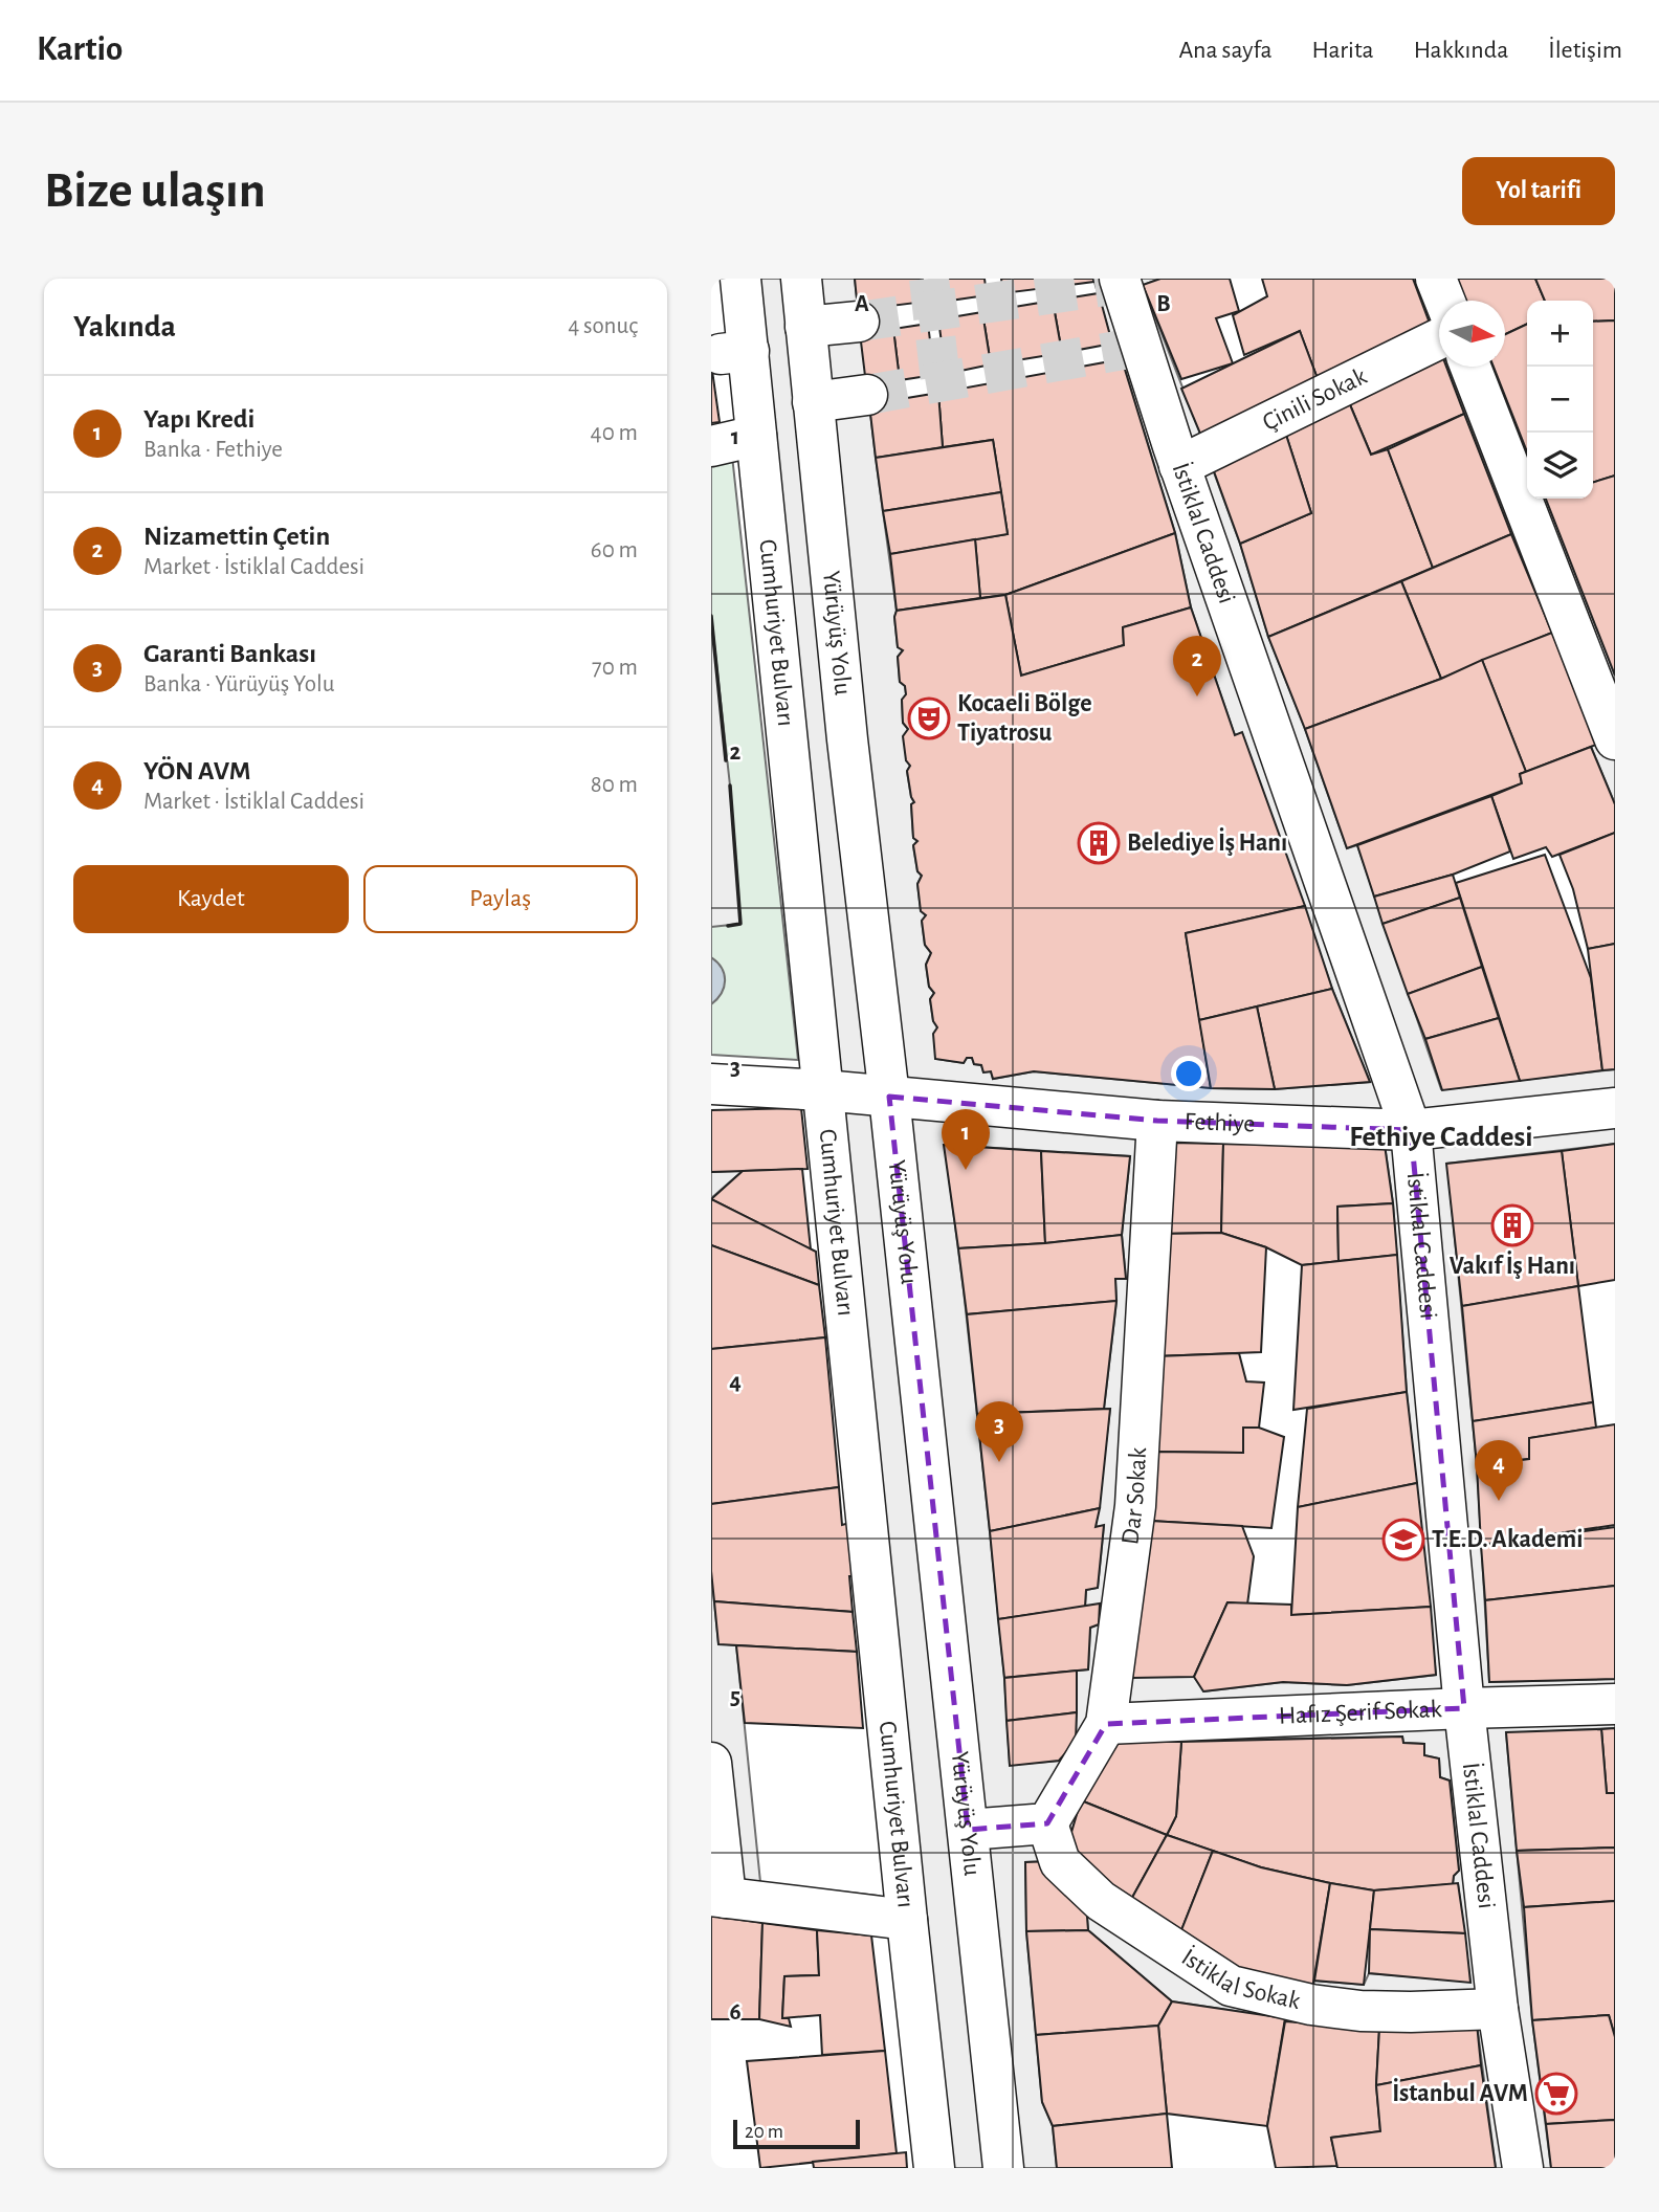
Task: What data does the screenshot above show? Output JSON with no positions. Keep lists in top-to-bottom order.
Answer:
{
  "streets": {
    "street": [
      "Çinili Sokak",
      "İstiklal Caddesi",
      "Cumhuriyet Bulvarı",
      "Yürüyüş Yolu",
      "Fethiye",
      "Dar Sokak",
      "Hafız Şerif Sokak",
      "İstiklal Sokak"
    ]
  },
  "crossings": [
    ["Çinili Sokak", "İstiklal Caddesi"],
    ["İstiklal Caddesi", "Fethiye"],
    ["İstiklal Caddesi", "Hafız Şerif Sokak"],
    ["İstiklal Caddesi", "İstiklal Sokak"],
    ["Cumhuriyet Bulvarı", "Fethiye"],
    ["Yürüyüş Yolu", "Fethiye"],
    ["Fethiye", "Dar Sokak"],
    ["Dar Sokak", "Hafız Şerif Sokak"],
    ["Dar Sokak", "İstiklal Sokak"]
  ],
  "districts": ["Fethiye Caddesi"],
  "places": {
    "theatre": ["Kocaeli Bölge Tiyatrosu"],
    "building": ["Belediye İş Hanı", "Vakıf İş Hanı"],
    "school or university": ["T.E.D. Akademi"],
    "supermarket": ["İstanbul AVM"]
  },
  "scale_bar": "20 m",
  "north": "right",
  "page": {
    "header": "Kartio",
    "nav": [
      "Ana sayfa",
      "Harita",
      "Hakkında",
      "İletişim"
    ],
    "buttons": [
      "Yol tarifi",
      ["Kaydet", "Paylaş"]
    ],
    "title": "Bize ulaşın",
    "heading": ["Yakında", "4 sonuç"],
    "map_buttons": ["+", "−"],
    "list": [
      {
        "mark": "1",
        "name": "Yapı Kredi",
        "note": "Banka · Fethiye",
        "value": "40 m"
      },
      {
        "mark": "2",
        "name": "Nizamettin Çetin",
        "note": "Market · İstiklal Caddesi",
        "value": "60 m"
      },
      {
        "mark": "3",
        "name": "Garanti Bankası",
        "note": "Banka · Yürüyüş Yolu",
        "value": "70 m"
      },
      {
        "mark": "4",
        "name": "YÖN AVM",
        "note": "Market · İstiklal Caddesi",
        "value": "80 m"
      }
    ],
    "pins": [
      "2",
      "1",
      "3",
      "4"
    ],
    "scale": "20 m"
  },
  "grid": {
    "columns": ["A", "B"],
    "rows": [
      "1",
      "2",
      "3",
      "4",
      "5",
      "6"
    ]
  }
}
